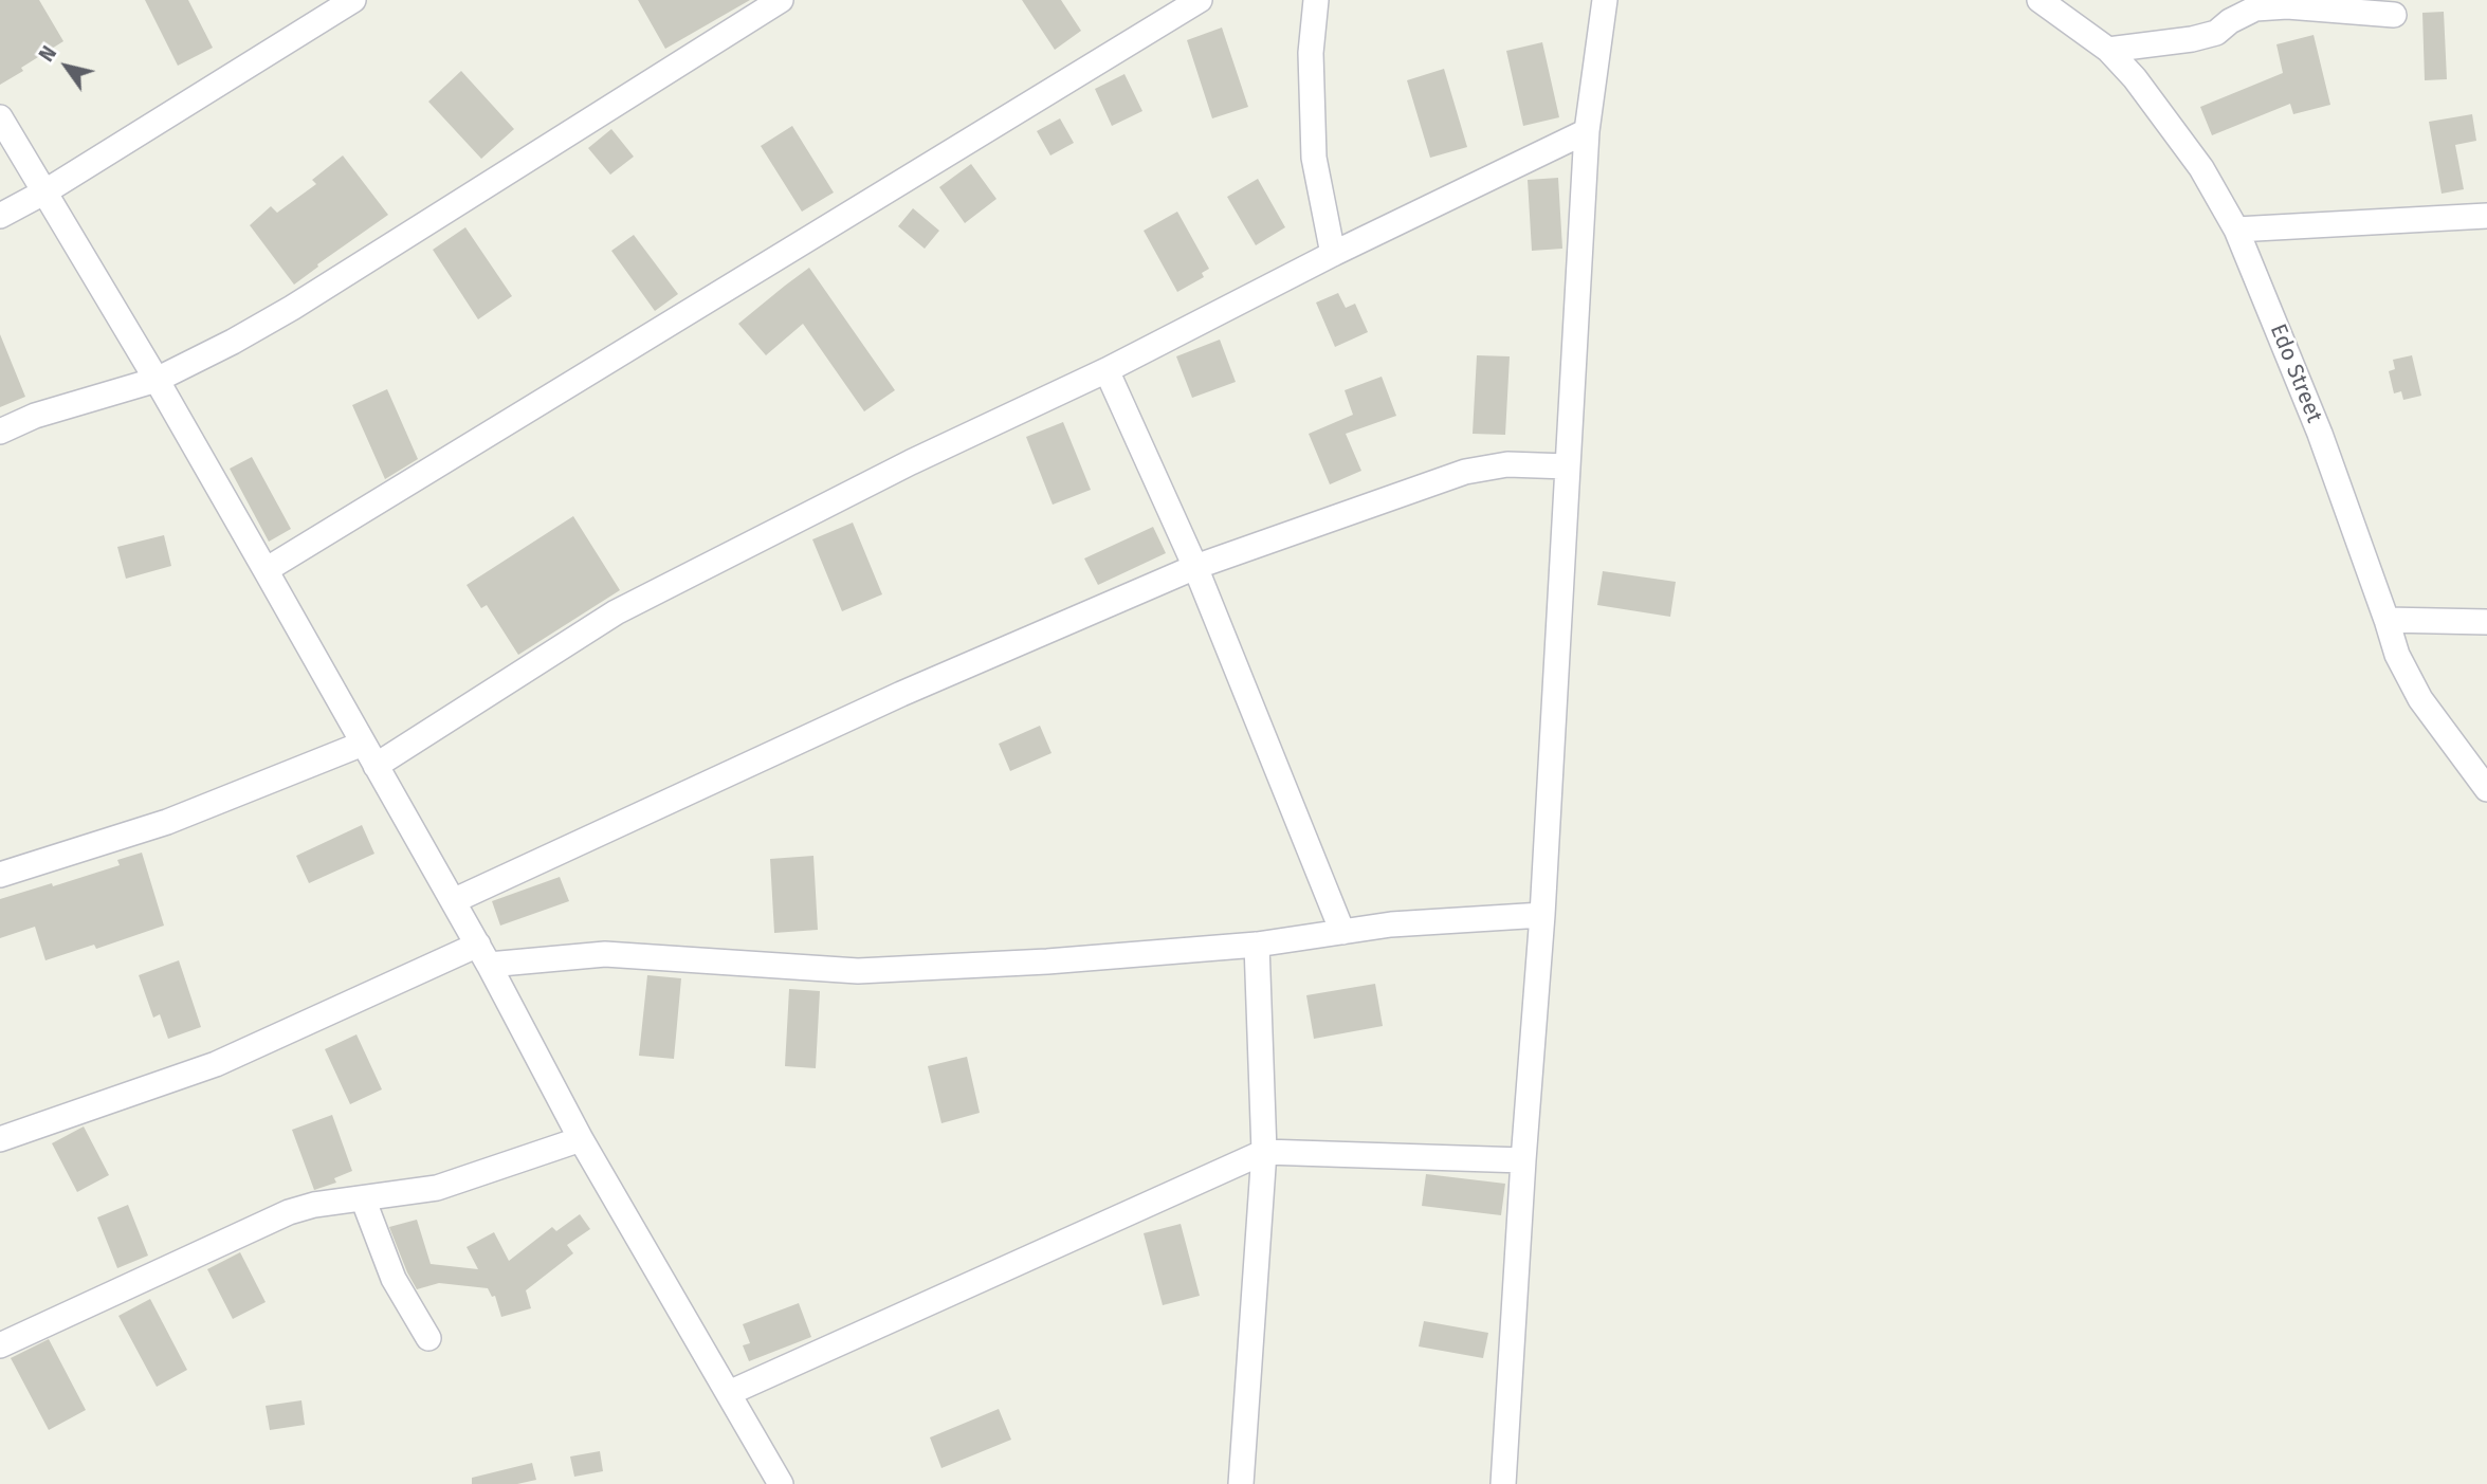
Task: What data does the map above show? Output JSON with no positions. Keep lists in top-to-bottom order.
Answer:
{
  "streets": {
    "street": ["Edo Street"]
  },
  "north": "top left"
}
